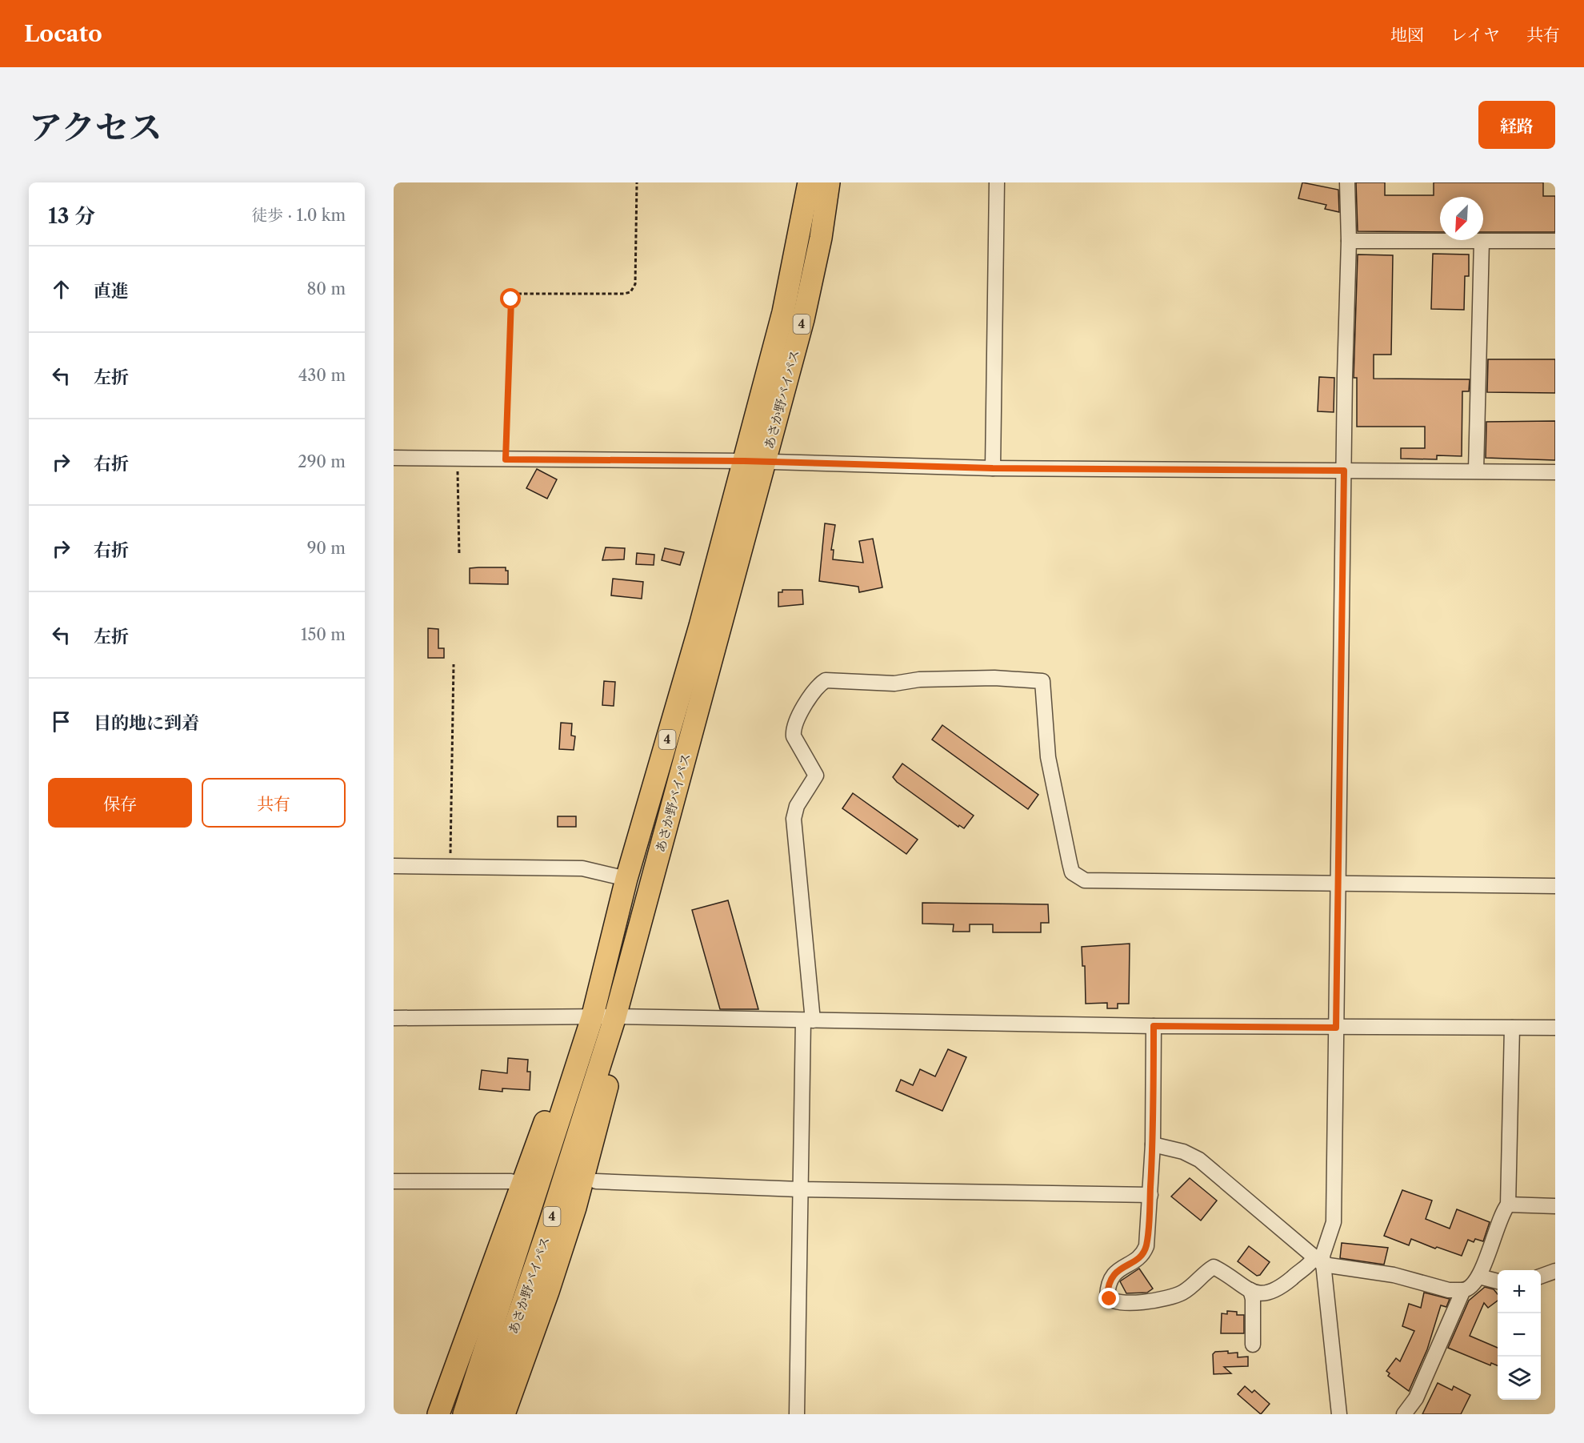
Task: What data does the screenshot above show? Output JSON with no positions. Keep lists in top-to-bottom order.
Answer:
{
  "streets": {
    "highway": ["4", "あさか野バイパス"]
  },
  "crossings": [
    ["4", "あさか野バイパス"]
  ],
  "north": "bottom left",
  "page": {
    "header": "Locato",
    "nav": ["地図", "レイヤ", "共有"],
    "title": "アクセス",
    "buttons": [
      "経路",
      ["保存", "共有"]
    ],
    "heading": ["13 分", "徒歩 · 1.0 km"],
    "list": [
      ["直進", "80 m"],
      ["左折", "430 m"],
      ["右折", "290 m"],
      ["右折", "90 m"],
      ["左折", "150 m"],
      "目的地に到着"
    ],
    "map_buttons": ["+", "−"]
  }
}
